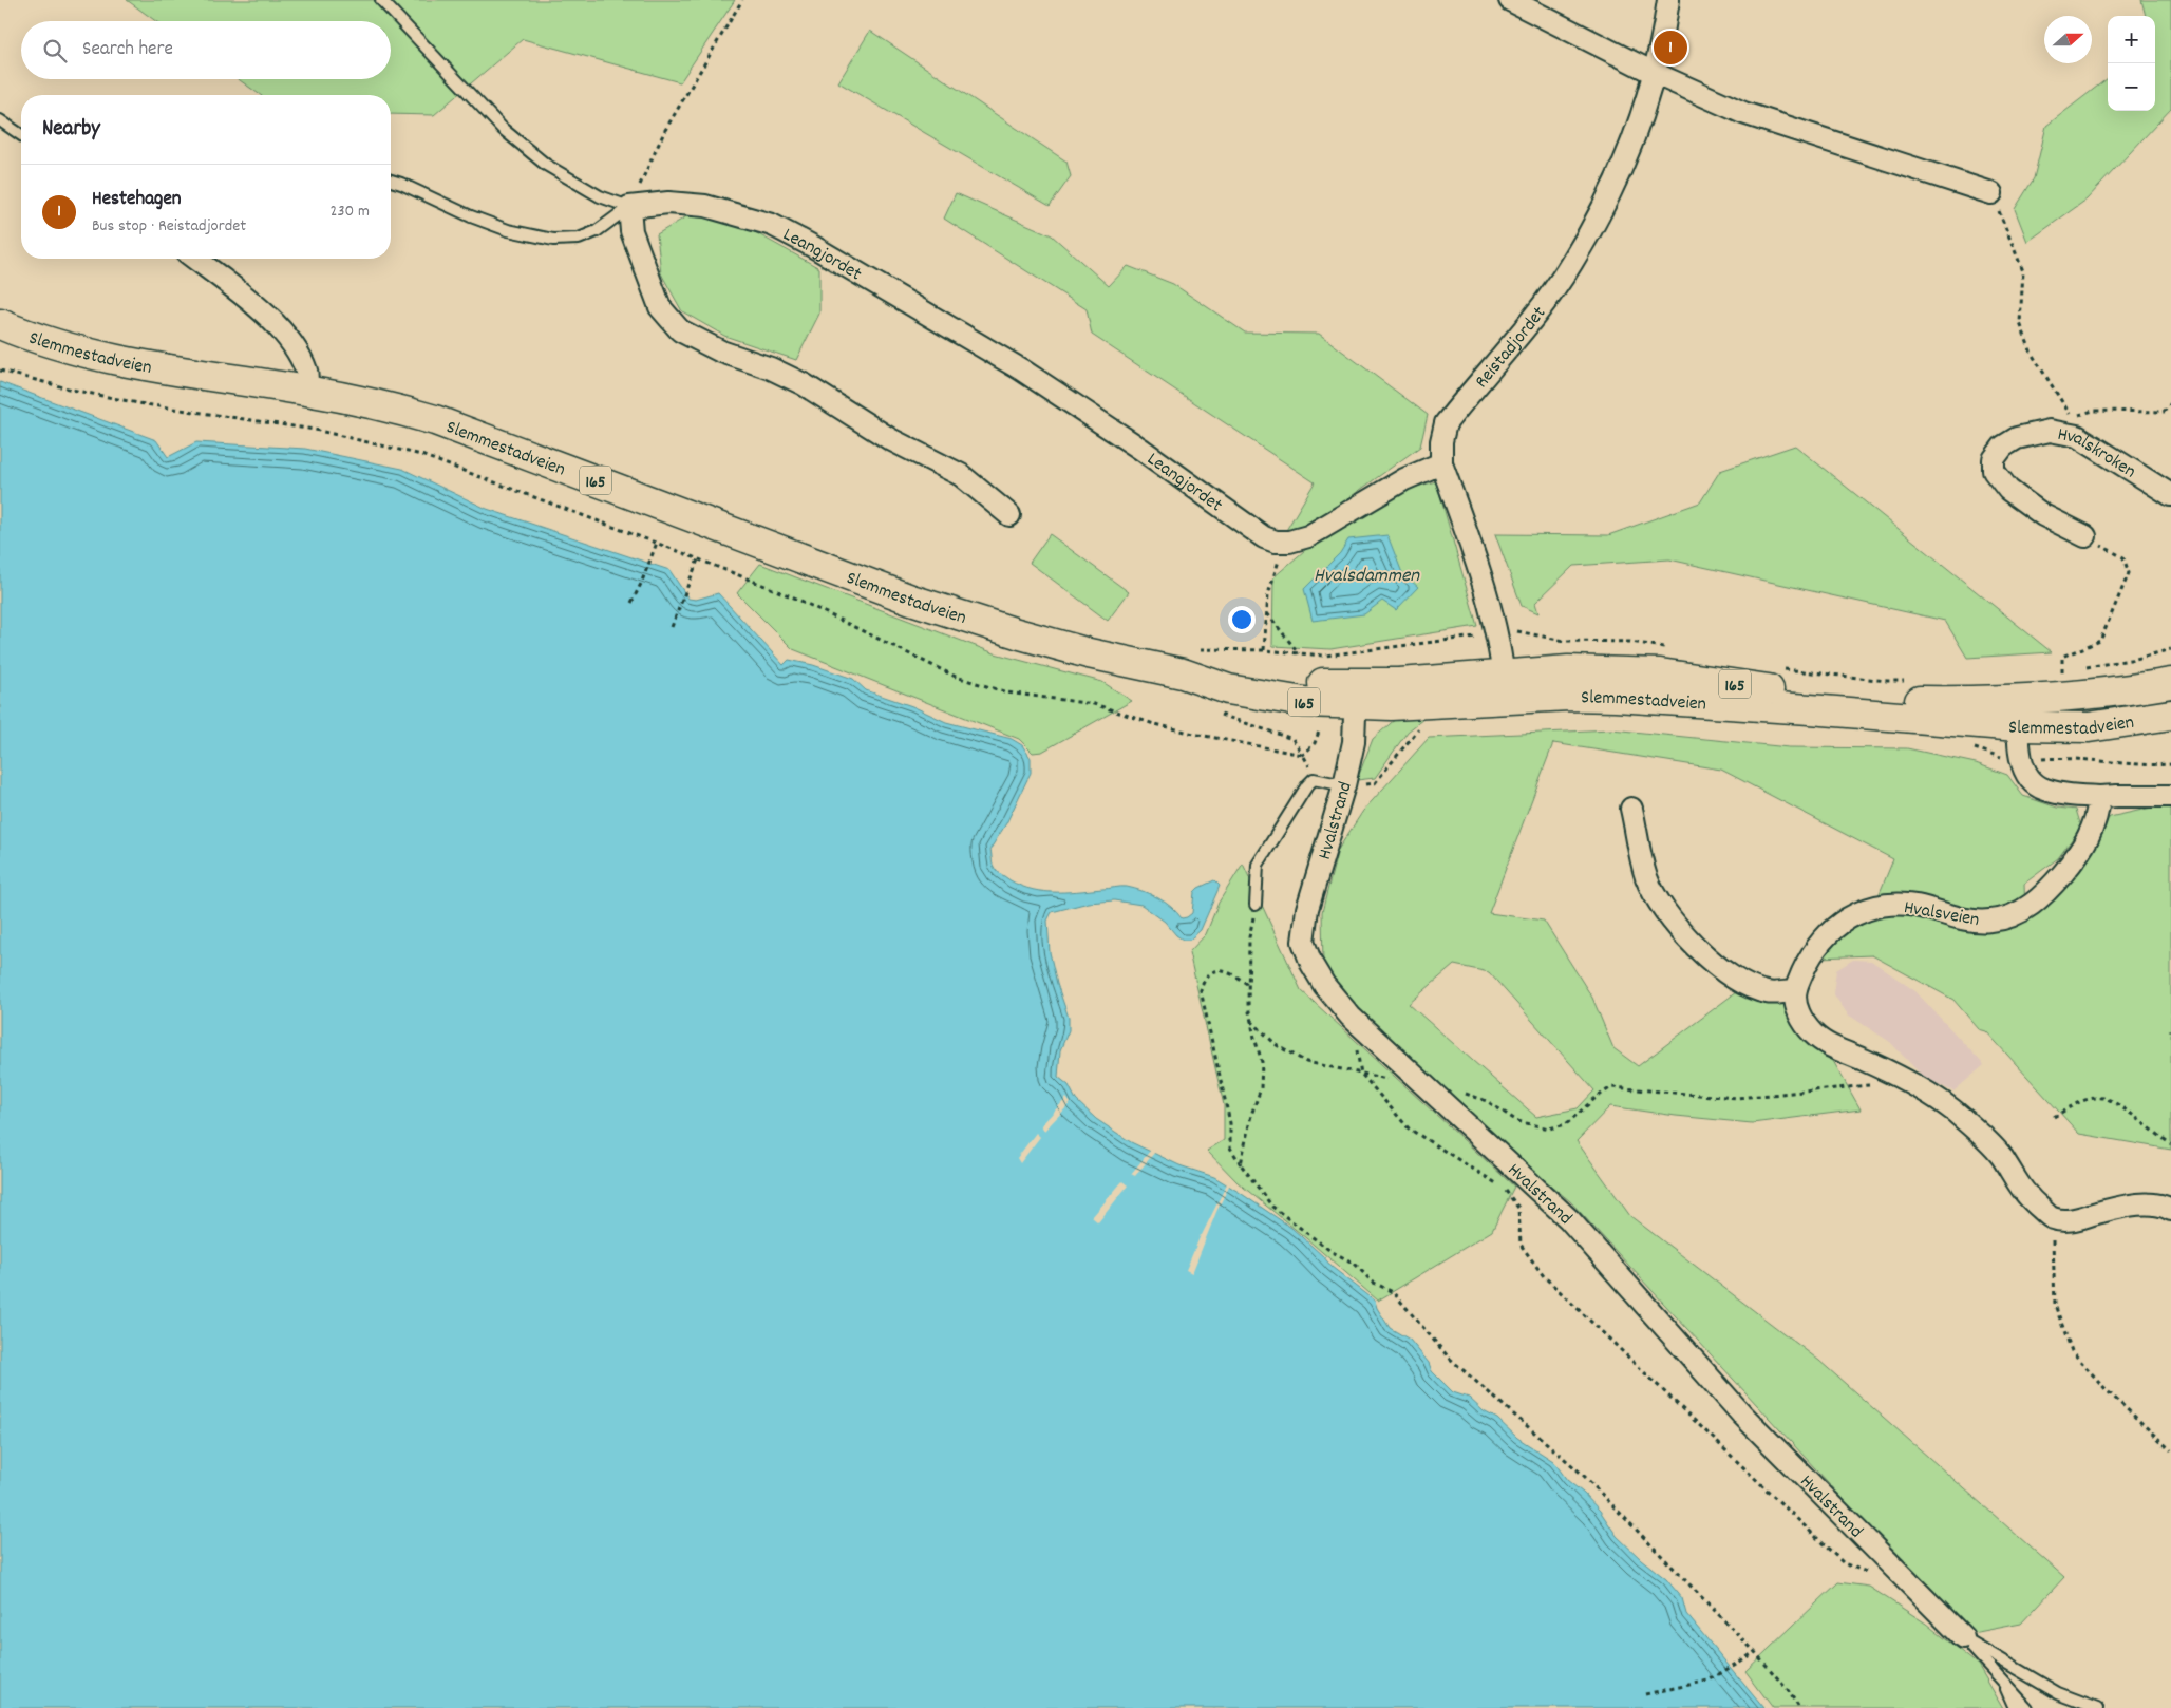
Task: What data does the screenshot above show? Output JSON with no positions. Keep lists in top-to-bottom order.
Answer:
{
  "streets": {
    "main road": ["Slemmestadveien", "165"],
    "street": [
      "Leangjordet",
      "Reistadjordet",
      "Hvalskroken",
      "Hvalstrand",
      "Hvalsveien"
    ]
  },
  "crossings": [
    ["Leangjordet", "Reistadjordet"],
    ["Reistadjordet", "Slemmestadveien"],
    ["Slemmestadveien", "Hvalstrand"]
  ],
  "water": ["Hvalsdammen"],
  "north": "right",
  "page": {
    "map_buttons": ["+", "−"],
    "search": "Search here",
    "pins": "1",
    "heading": "Nearby",
    "list": [
      {
        "mark": "1",
        "name": "Hestehagen",
        "note": "Bus stop · Reistadjordet",
        "value": "230 m"
      }
    ]
  }
}
